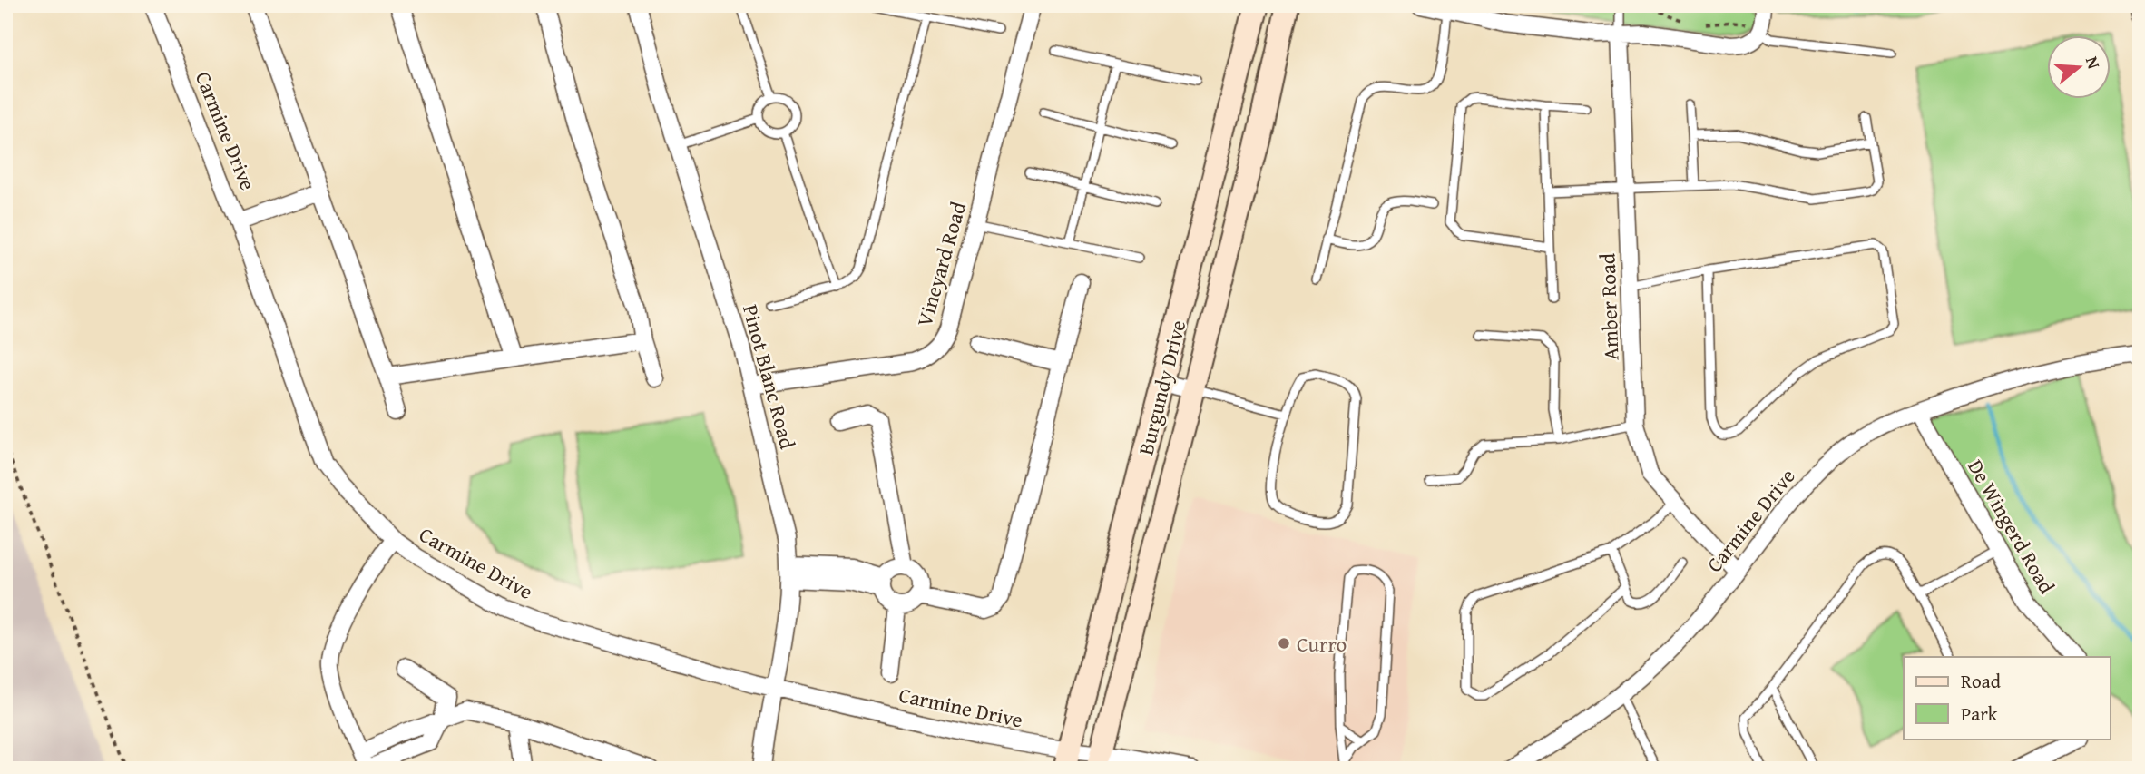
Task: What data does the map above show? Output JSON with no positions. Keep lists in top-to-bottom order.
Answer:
{
  "streets": {
    "main road": ["Burgundy Drive"],
    "street": [
      "Carmine Drive",
      "Vineyard Road",
      "Amber Road",
      "Pinot Blanc Road",
      "De Wingerd Road"
    ]
  },
  "crossings": [
    ["Carmine Drive", "Amber Road"],
    ["Carmine Drive", "Pinot Blanc Road"],
    ["Carmine Drive", "Burgundy Drive"],
    ["Carmine Drive", "De Wingerd Road"],
    ["Vineyard Road", "Pinot Blanc Road"]
  ],
  "places": ["Curro"],
  "legend": ["Road", "Park"],
  "north": "right"
}
